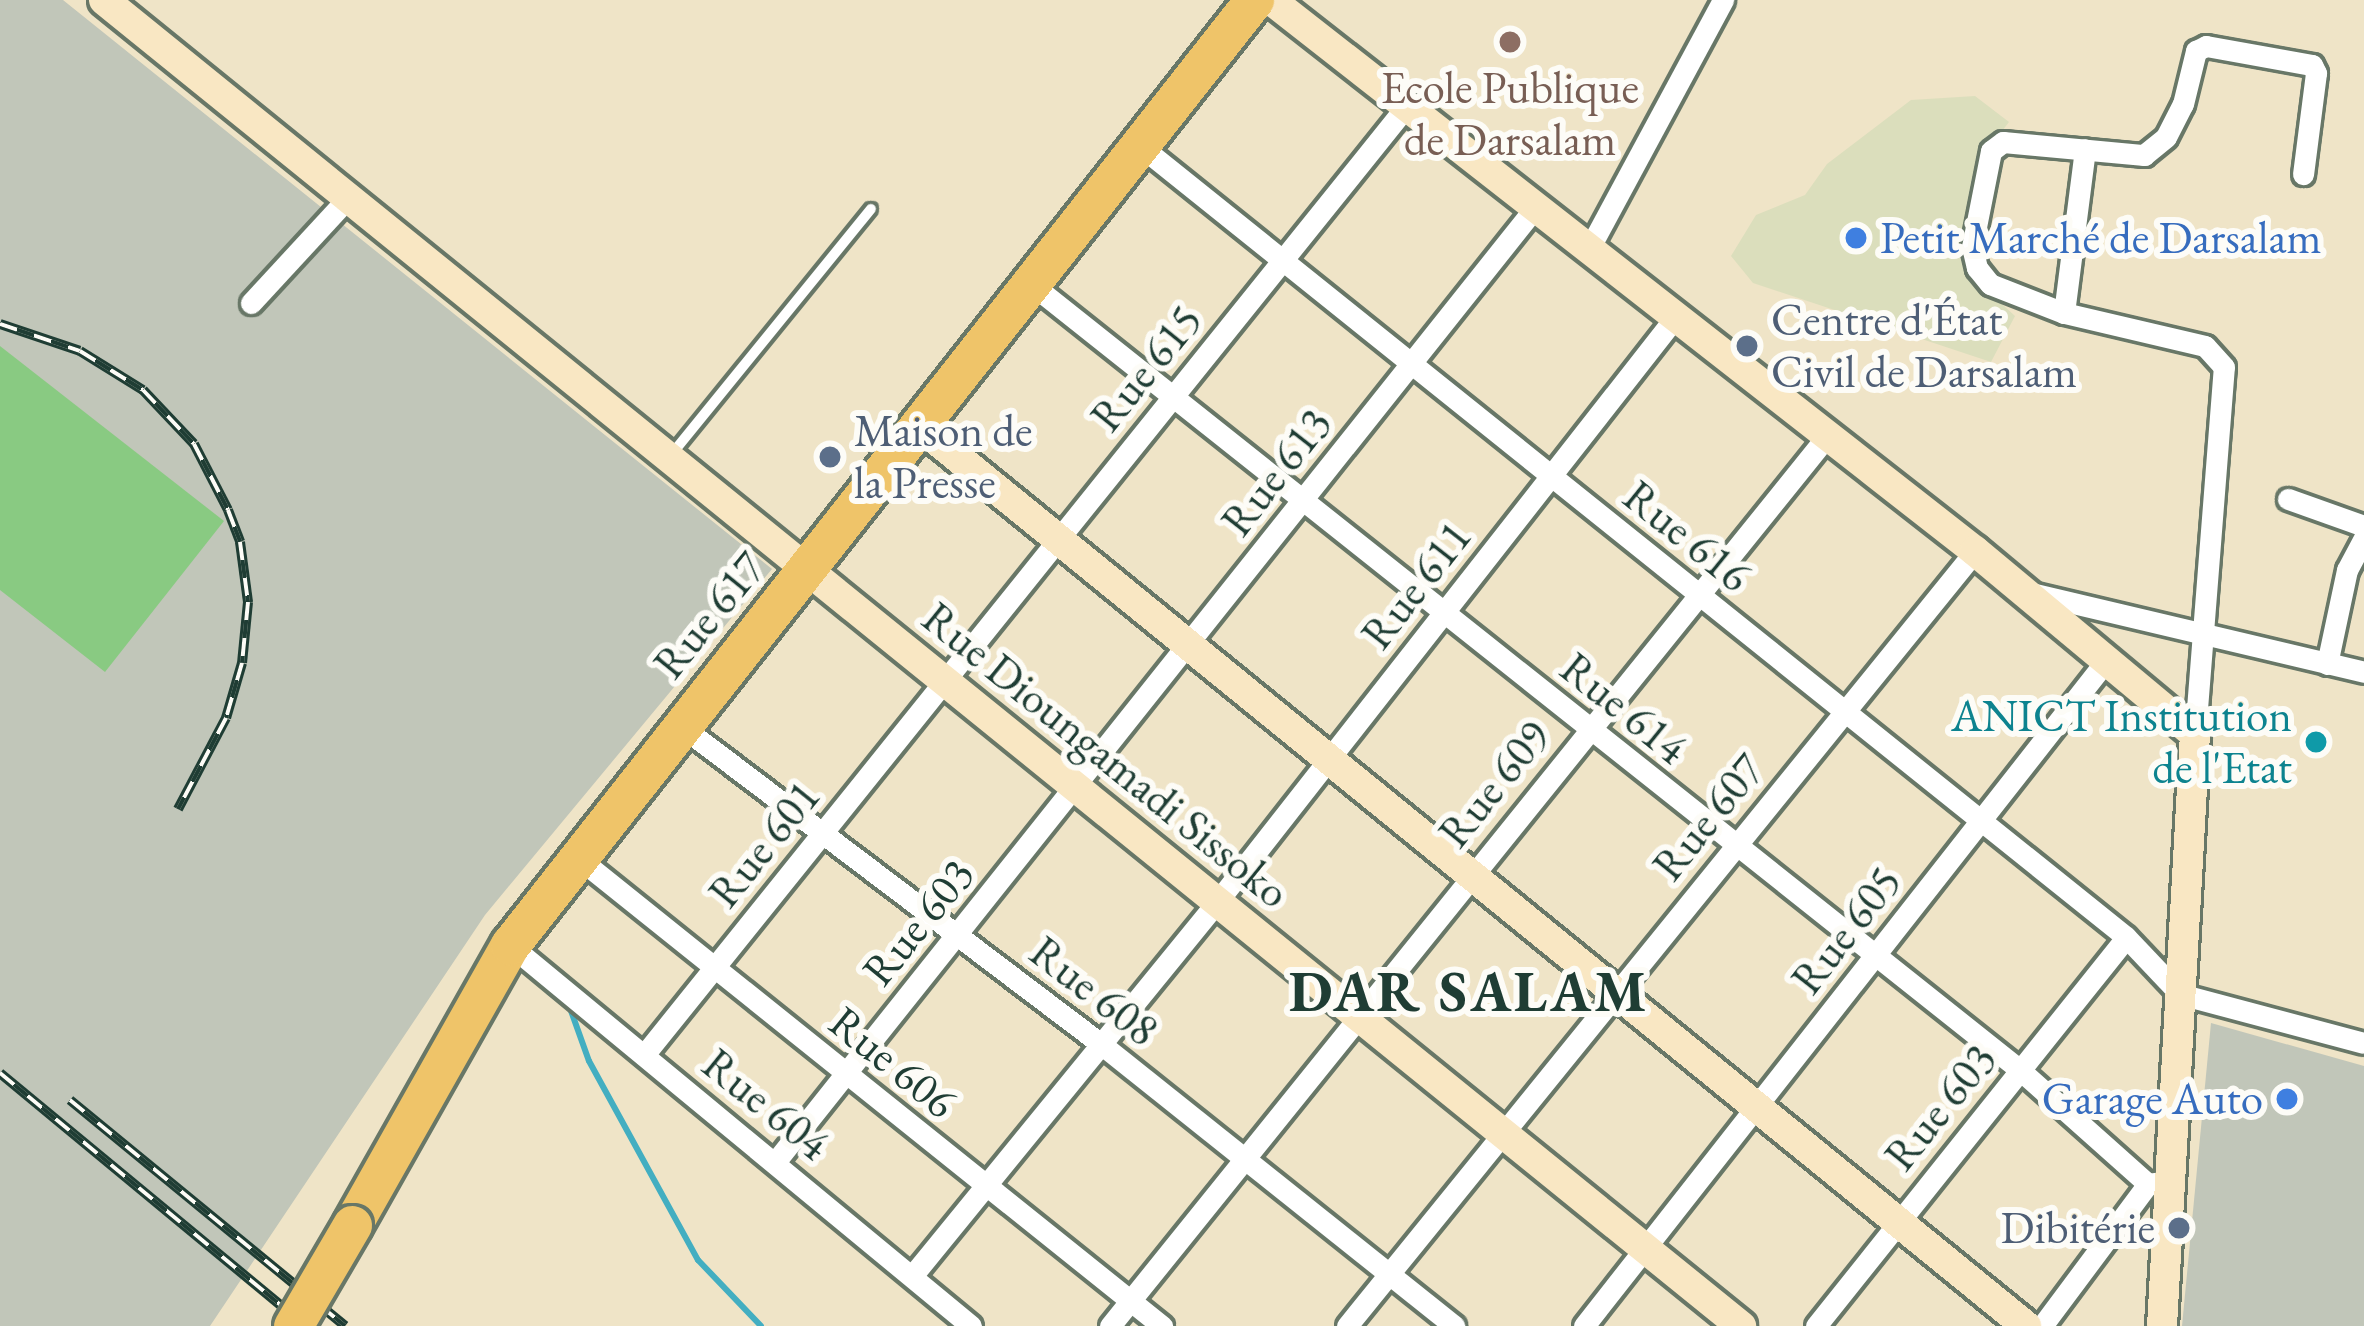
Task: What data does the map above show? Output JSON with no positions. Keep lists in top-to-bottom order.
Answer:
{
  "streets": {
    "highway": ["Rue 617"],
    "street": [
      "Rue 615",
      "Rue 613",
      "Rue 616",
      "Rue 611",
      "Rue 614",
      "Rue Dioungamadi Sissoko",
      "Rue 609",
      "Rue 607",
      "Rue 601",
      "Rue 603",
      "Rue 605",
      "Rue 608",
      "Rue 606",
      "Rue 604"
    ]
  },
  "crossings": [
    ["Rue 615", "Rue 616"],
    ["Rue 615", "Rue 614"],
    ["Rue 615", "Rue Dioungamadi Sissoko"],
    ["Rue 615", "Rue 601"],
    ["Rue 613", "Rue 616"],
    ["Rue 613", "Rue 614"],
    ["Rue 613", "Rue Dioungamadi Sissoko"],
    ["Rue 613", "Rue 603"],
    ["Rue 616", "Rue 611"],
    ["Rue 616", "Rue 617"],
    ["Rue 616", "Rue 609"],
    ["Rue 616", "Rue 607"],
    ["Rue 616", "Rue 603"],
    ["Rue 616", "Rue 605"],
    ["Rue 611", "Rue 614"],
    ["Rue 611", "Rue Dioungamadi Sissoko"],
    ["Rue 617", "Rue 614"],
    ["Rue 617", "Rue Dioungamadi Sissoko"],
    ["Rue 617", "Rue 608"],
    ["Rue 617", "Rue 606"],
    ["Rue 617", "Rue 604"],
    ["Rue 614", "Rue 609"],
    ["Rue 614", "Rue 607"],
    ["Rue 614", "Rue 603"],
    ["Rue 614", "Rue 605"],
    ["Rue Dioungamadi Sissoko", "Rue 609"],
    ["Rue Dioungamadi Sissoko", "Rue 607"],
    ["Rue Dioungamadi Sissoko", "Rue 601"],
    ["Rue Dioungamadi Sissoko", "Rue 603"],
    ["Rue Dioungamadi Sissoko", "Rue 605"],
    ["Rue 601", "Rue 608"],
    ["Rue 601", "Rue 606"],
    ["Rue 601", "Rue 604"],
    ["Rue 603", "Rue 608"],
    ["Rue 603", "Rue 606"],
    ["Rue 603", "Rue 604"]
  ],
  "districts": ["DAR SALAM"],
  "places": [
    "Ecole Publique de Darsalam",
    "Petit Marché de Darsalam",
    "Centre d'État Civil de Darsalam",
    "Maison de la Presse",
    "ANICT Institution de l'Etat",
    "Garage Auto",
    "Dibitérie"
  ]
}
